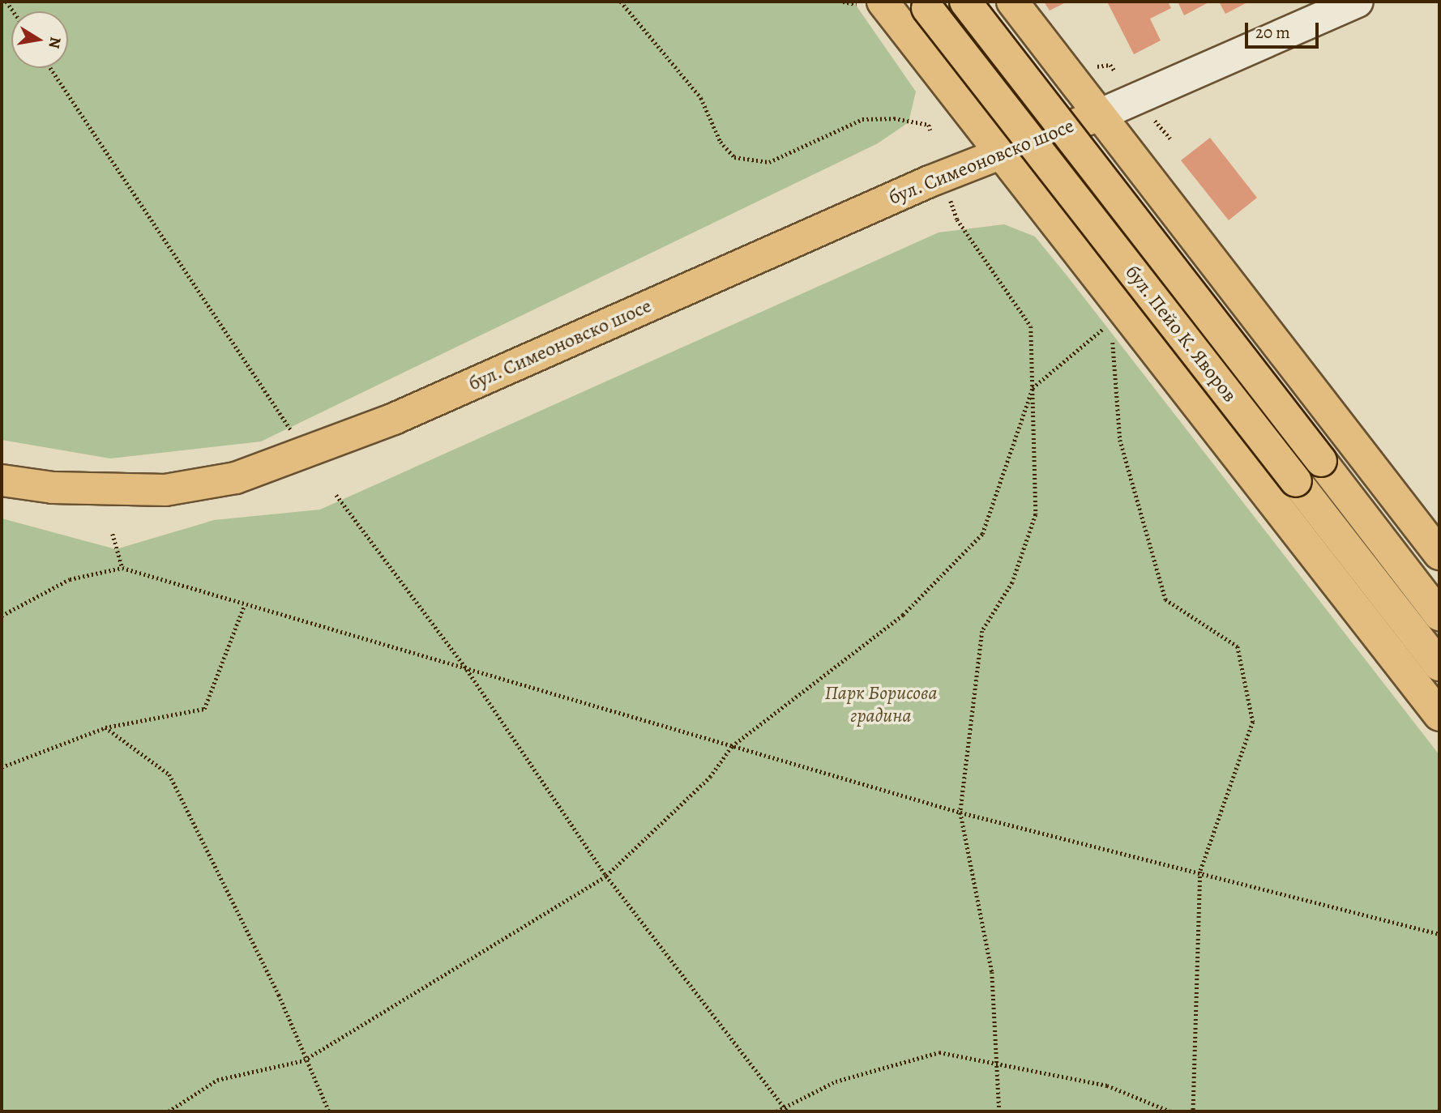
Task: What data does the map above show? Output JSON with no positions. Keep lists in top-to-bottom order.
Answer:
{
  "streets": {
    "main road": ["бул. Симеоновско шосе", "бул. Пейо К. Яворов"]
  },
  "parks": ["Парк Борисова градина"],
  "scale_bar": "20 m",
  "north": "right"
}
